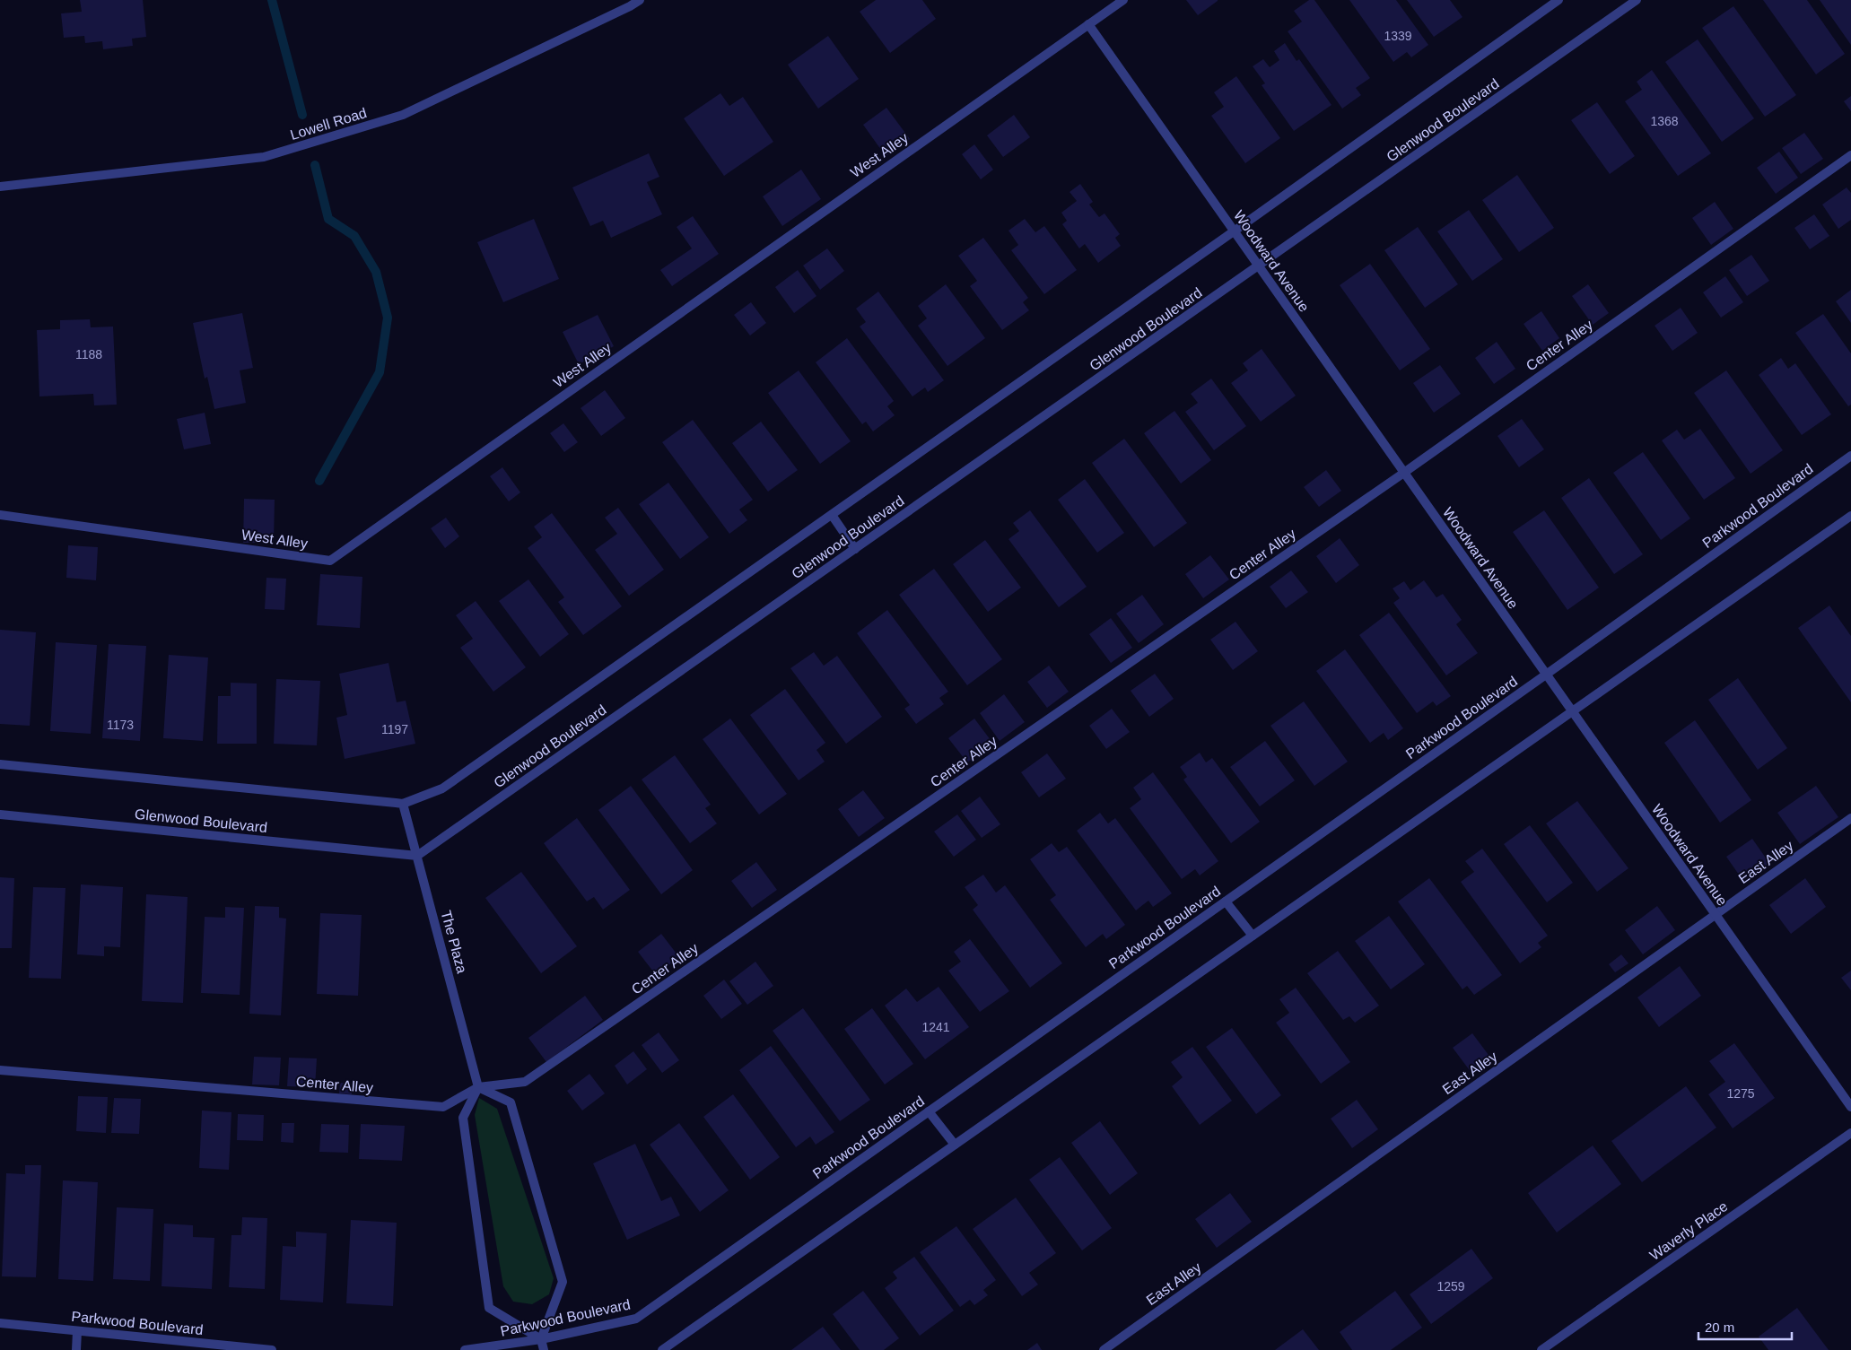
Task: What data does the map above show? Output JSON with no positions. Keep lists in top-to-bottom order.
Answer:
{
  "streets": {
    "street": [
      "Glenwood Boulevard",
      "Lowell Road",
      "West Alley",
      "Woodward Avenue",
      "Center Alley",
      "Parkwood Boulevard",
      "East Alley",
      "The Plaza",
      "Waverly Place"
    ]
  },
  "crossings": [
    ["Glenwood Boulevard", "Woodward Avenue"],
    ["Glenwood Boulevard", "The Plaza"],
    ["West Alley", "Woodward Avenue"],
    ["Woodward Avenue", "Center Alley"],
    ["Woodward Avenue", "Parkwood Boulevard"],
    ["Woodward Avenue", "East Alley"],
    ["Center Alley", "The Plaza"]
  ],
  "house_numbers": [
    "1339",
    "1368",
    "1188",
    "1173",
    "1197",
    "1241",
    "1275",
    "1259"
  ],
  "scale_bar": "20 m"
}
